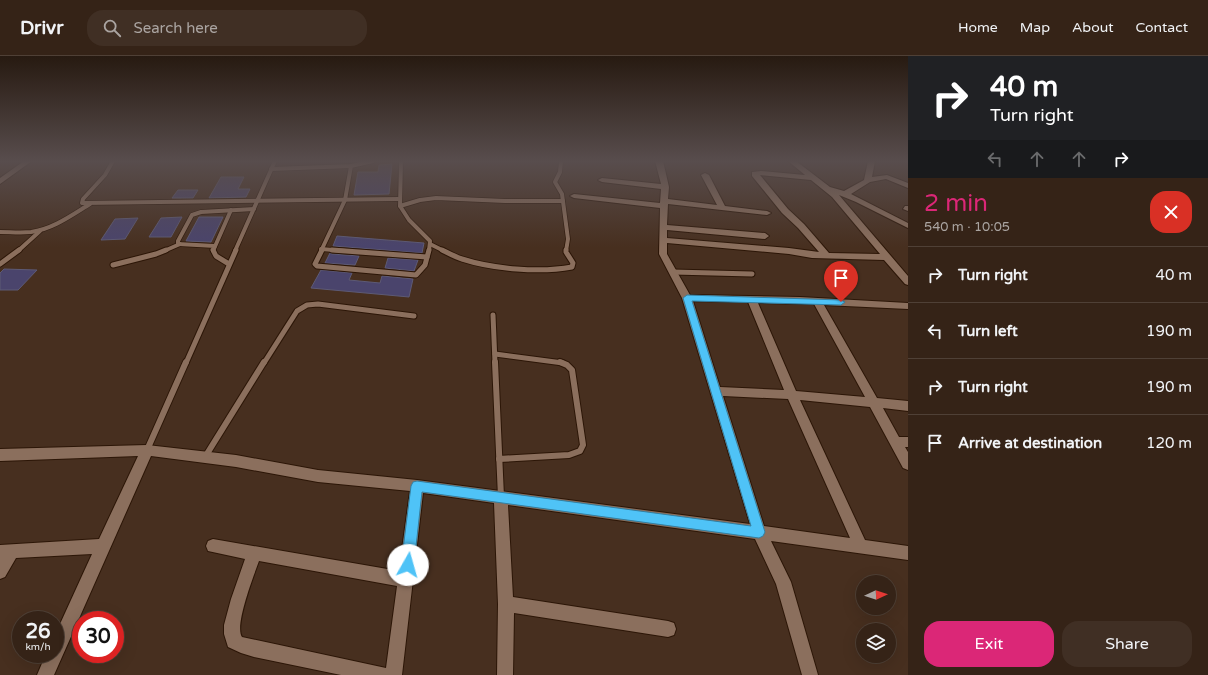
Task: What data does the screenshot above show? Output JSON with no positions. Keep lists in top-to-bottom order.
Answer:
{
  "north": "right",
  "page": {
    "header": "Drivr",
    "search": "Search here",
    "nav": [
      "Home",
      "Map",
      "About",
      "Contact"
    ],
    "turn": ["40 m", "Turn right"],
    "heading": ["2 min", "540 m · 10:05"],
    "list": [
      {
        "name": "Turn right",
        "value": "40 m"
      },
      {
        "name": "Turn left",
        "value": "190 m"
      },
      {
        "name": "Turn right",
        "value": "190 m"
      },
      {
        "name": "Arrive at destination",
        "value": "120 m"
      }
    ],
    "speed": "26 km/h",
    "limit": "30",
    "buttons": ["Exit", "Share"]
  }
}
